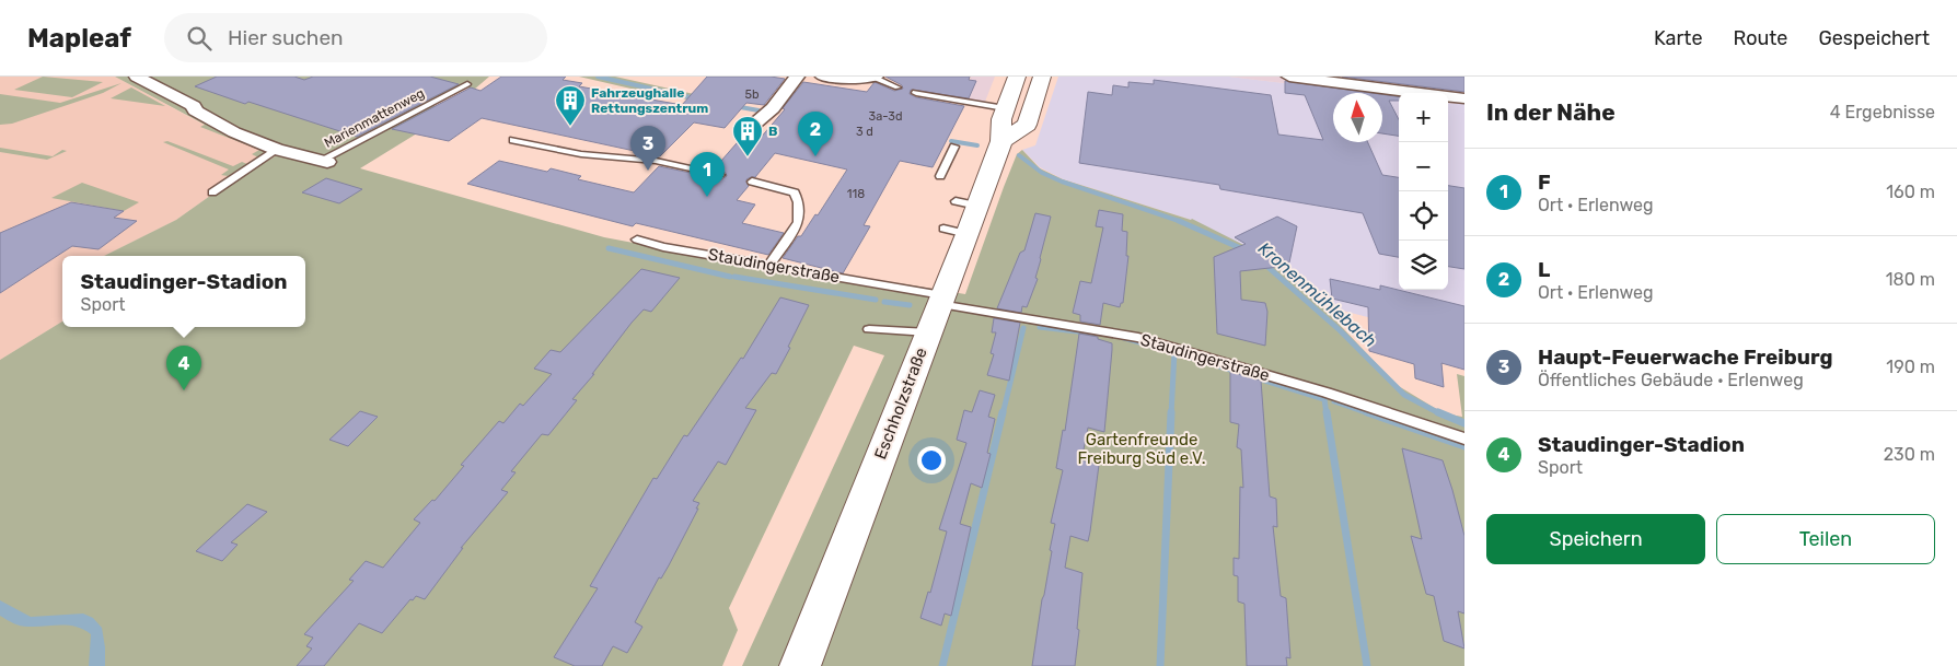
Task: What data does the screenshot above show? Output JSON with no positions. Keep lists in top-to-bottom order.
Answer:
{
  "streets": {
    "main road": ["Eschholzstraße"],
    "lane": ["Marienmattenweg", "Staudingerstraße"]
  },
  "crossings": [
    ["Staudingerstraße", "Eschholzstraße"]
  ],
  "water": ["Kronenmühlebach"],
  "parks": ["Gartenfreunde Freiburg Süd e.V."],
  "places": {
    "building": ["Fahrzeughalle Rettungszentrum", "B"]
  },
  "house_numbers": [
    "5b",
    "3a-3d",
    "3 d",
    "118"
  ],
  "north": "top",
  "page": {
    "header": "Mapleaf",
    "search": "Hier suchen",
    "nav": ["Karte", "Route", "Gespeichert"],
    "heading": ["In der Nähe", "4 Ergebnisse"],
    "map_buttons": ["+", "−"],
    "pins": [
      "2",
      "3",
      "1",
      "4"
    ],
    "list": [
      {
        "mark": "1",
        "name": "F",
        "note": "Ort · Erlenweg",
        "value": "160 m"
      },
      {
        "mark": "2",
        "name": "L",
        "note": "Ort · Erlenweg",
        "value": "180 m"
      },
      {
        "mark": "3",
        "name": "Haupt-Feuerwache Freiburg",
        "note": "Öffentliches Gebäude · Erlenweg",
        "value": "190 m"
      },
      {
        "mark": "4",
        "name": "Staudinger-Stadion",
        "note": "Sport",
        "value": "230 m"
      }
    ],
    "popup": ["Staudinger-Stadion", "Sport"],
    "buttons": ["Speichern", "Teilen"]
  }
}
